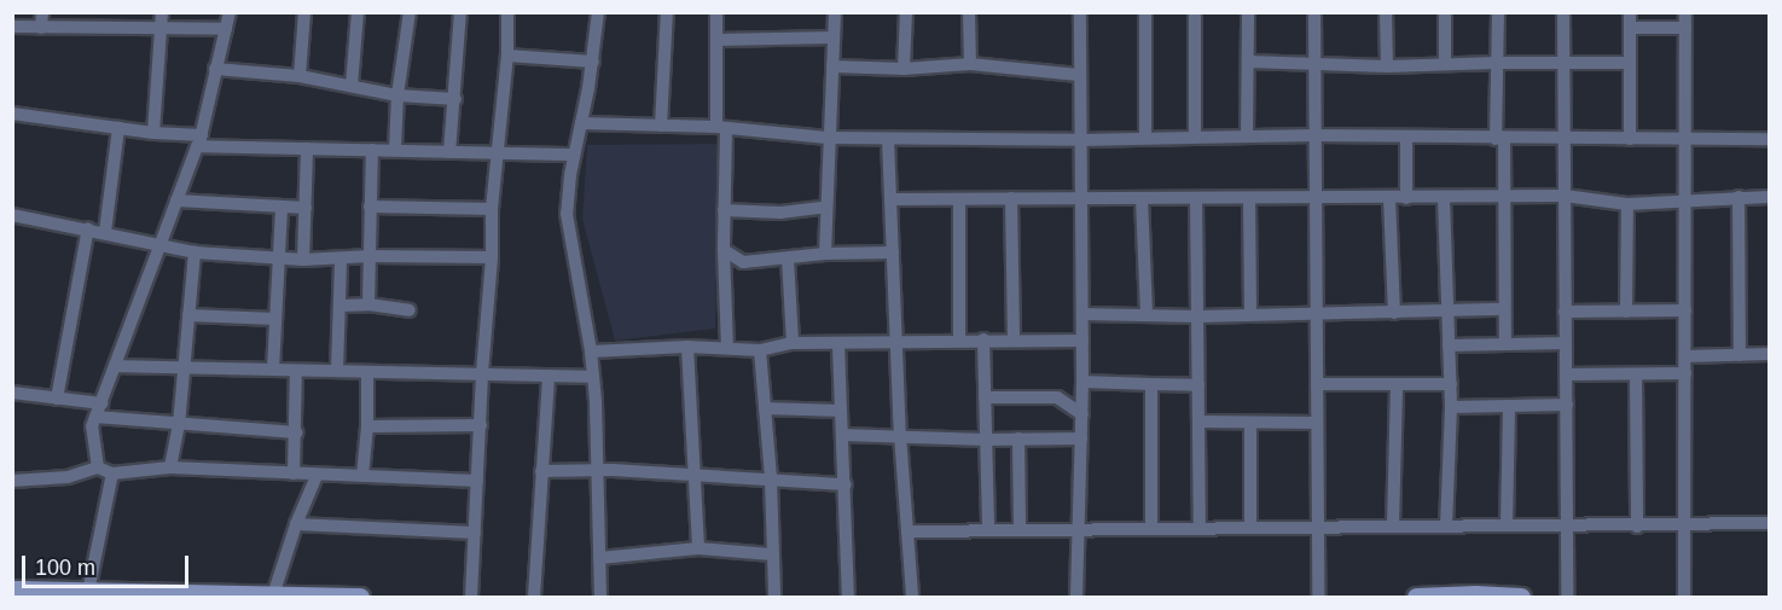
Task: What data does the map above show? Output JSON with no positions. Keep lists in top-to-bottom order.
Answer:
{
  "scale_bar": "100 m"
}
